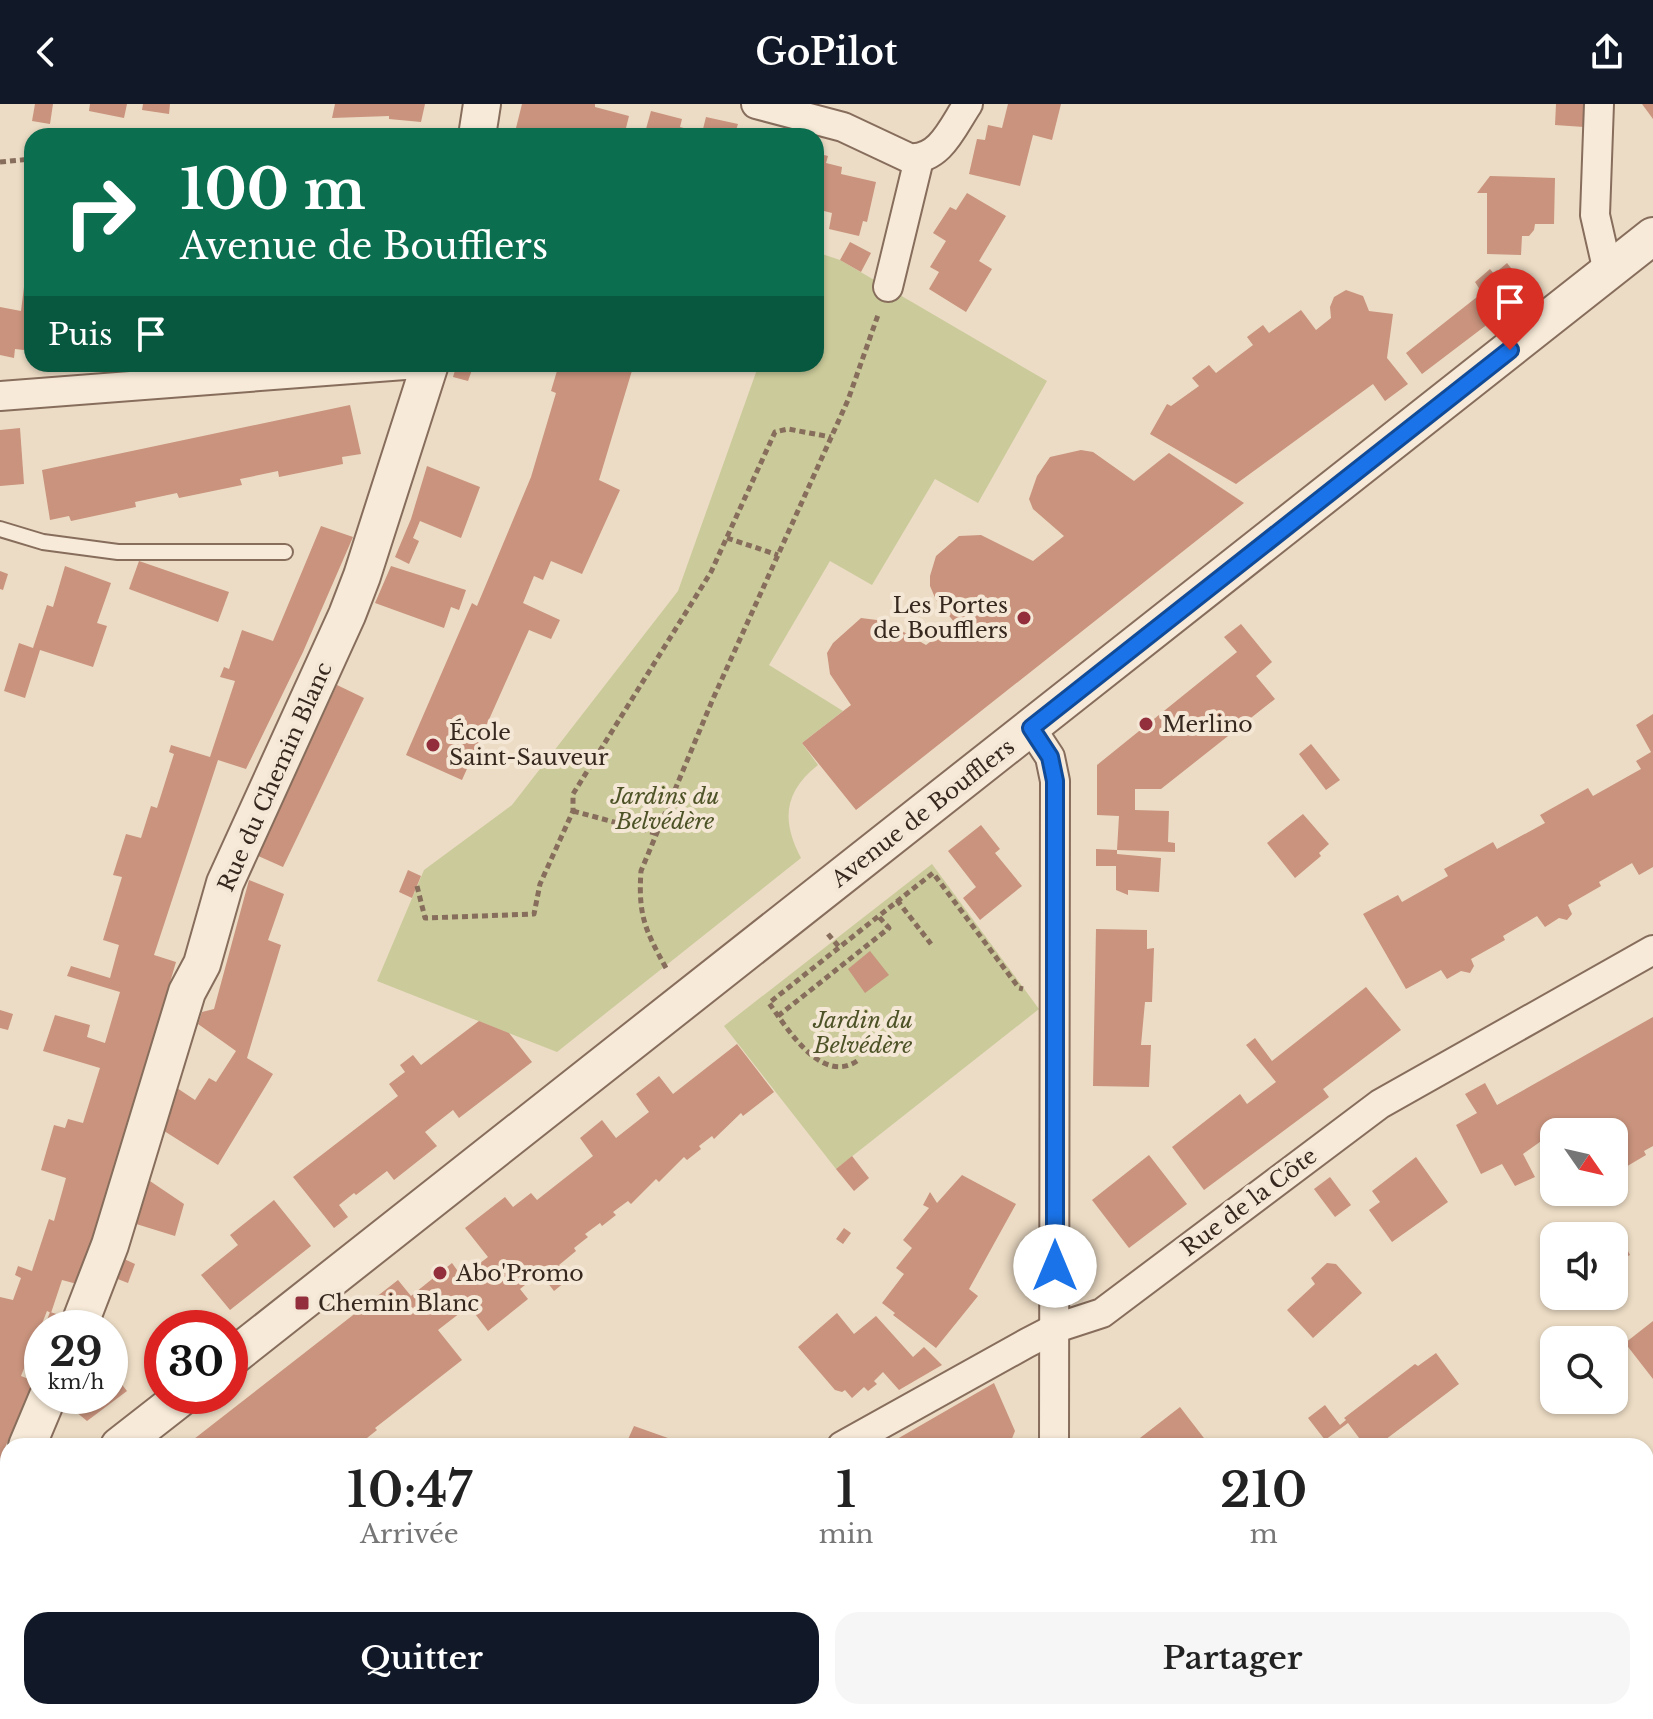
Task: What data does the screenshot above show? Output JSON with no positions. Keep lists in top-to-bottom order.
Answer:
{
  "streets": {
    "street": ["Rue du Chemin Blanc", "Avenue de Boufflers", "Rue de la Côte"]
  },
  "parks": ["Jardins du Belvédère", "Jardin du Belvédère"],
  "places": {
    "other": [
      "Les Portes de Boufflers",
      "Merlino",
      "École Saint-Sauveur",
      "Abo'Promo"
    ],
    "transit": ["Chemin Blanc"]
  },
  "north": "bottom right",
  "page": {
    "header": "GoPilot",
    "turn": ["100 m", "Avenue de Boufflers"],
    "then": "Puis",
    "speed": "29 km/h",
    "limit": "30",
    "eta": [
      "10:47",
      "Arrivée",
      "1",
      "min",
      "210",
      "m"
    ],
    "buttons": ["Quitter", "Partager"]
  }
}
